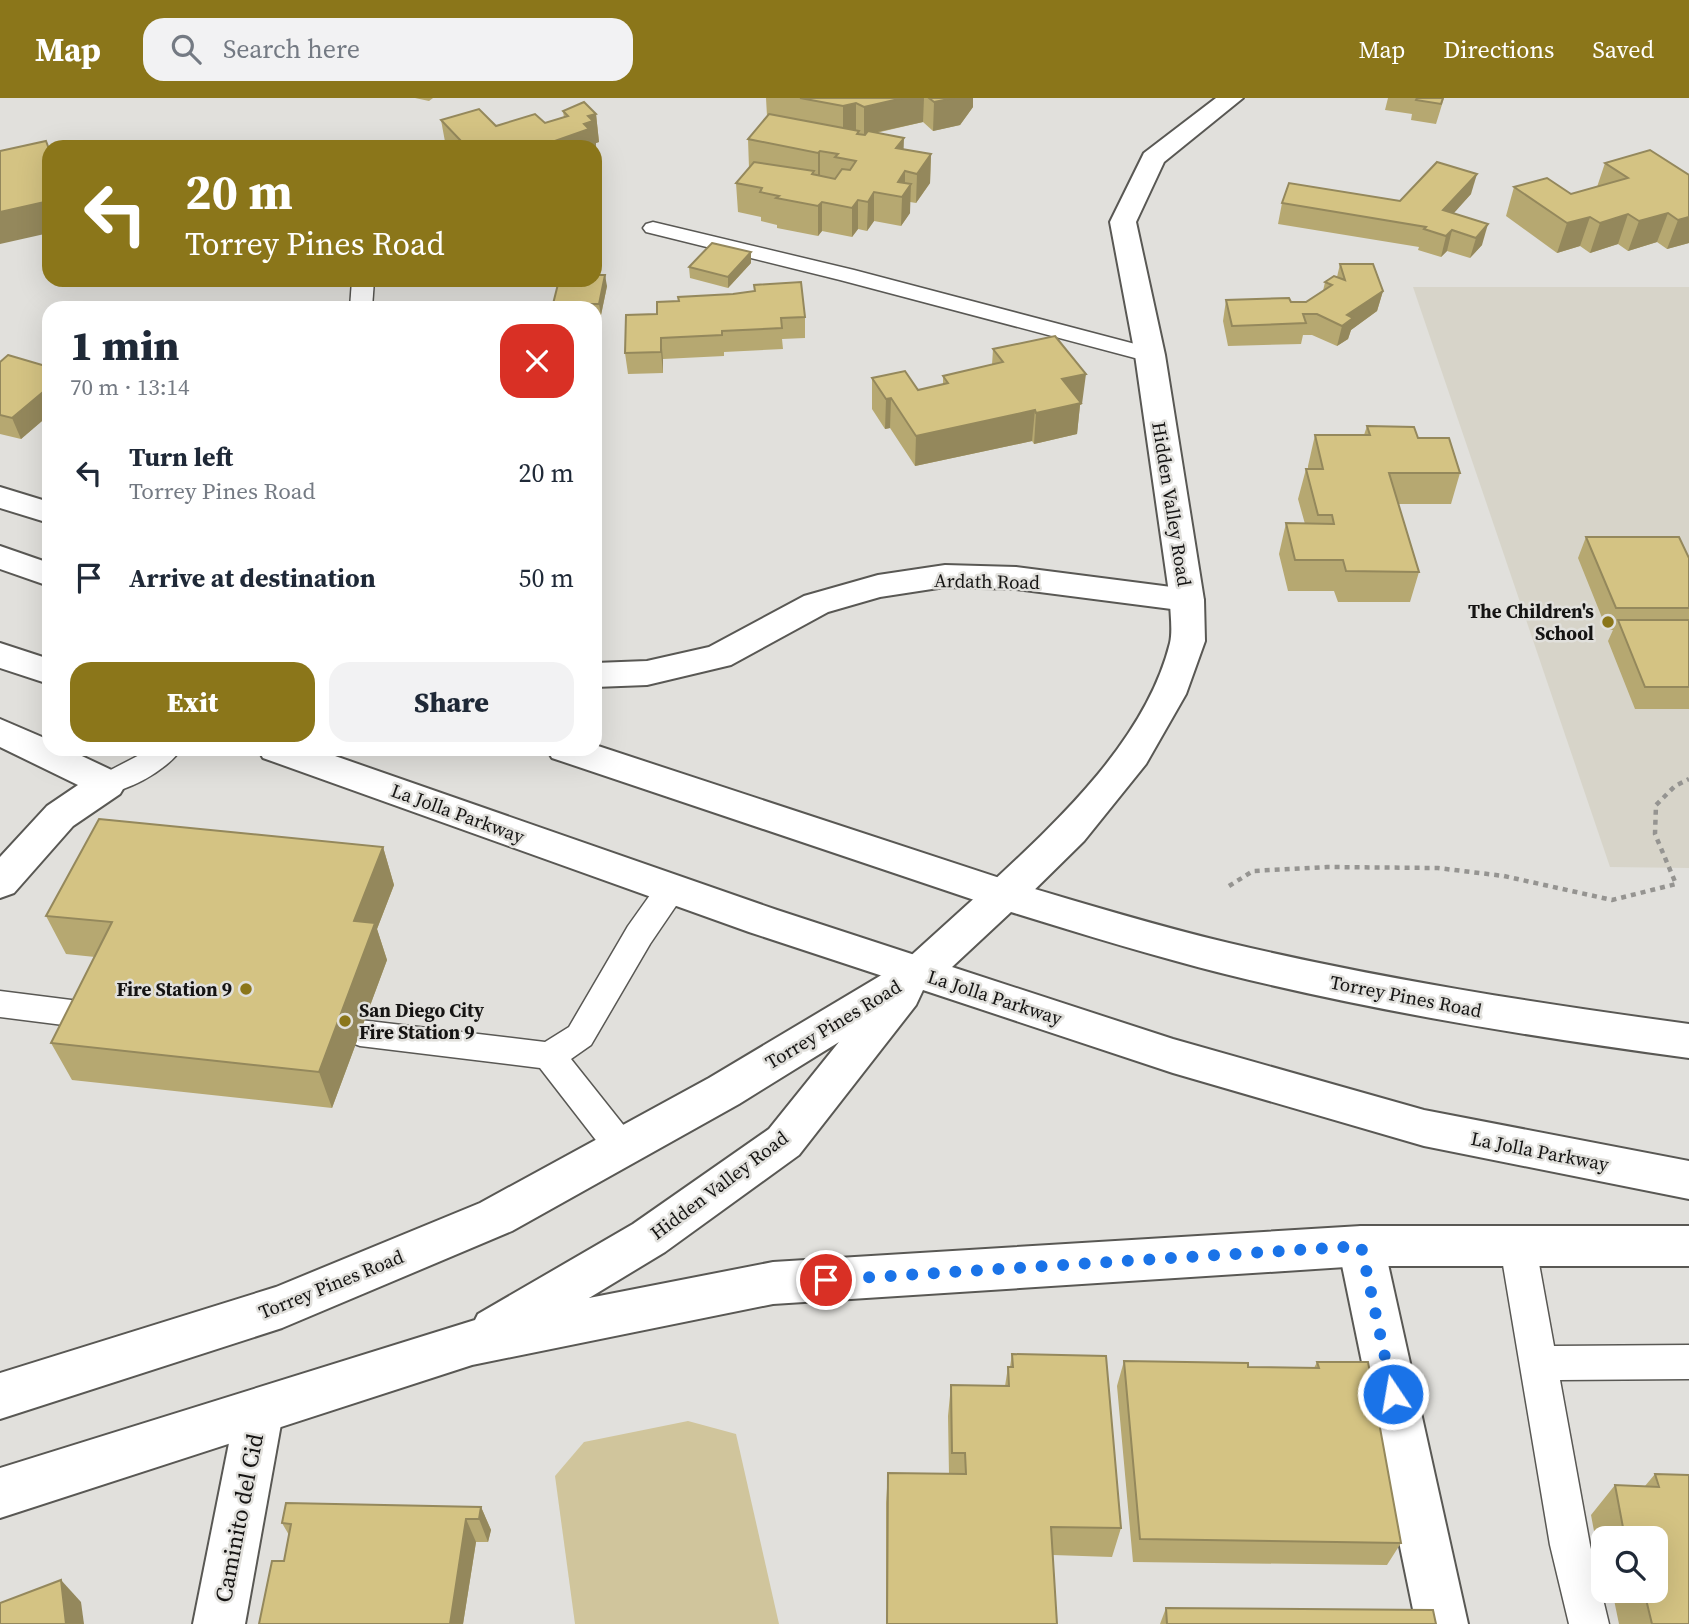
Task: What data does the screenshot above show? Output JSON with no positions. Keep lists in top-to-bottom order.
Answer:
{
  "streets": {
    "main road": [
      "Hidden Valley Road",
      "Ardath Road",
      "La Jolla Parkway",
      "Torrey Pines Road",
      "Caminito del Cid"
    ]
  },
  "crossings": [
    ["Hidden Valley Road", "Ardath Road"],
    ["Hidden Valley Road", "La Jolla Parkway"],
    ["Hidden Valley Road", "Torrey Pines Road"],
    ["La Jolla Parkway", "Torrey Pines Road"]
  ],
  "places": ["The Children's School", "Fire Station 9", "San Diego City Fire Station 9"],
  "page": {
    "header": "Map",
    "search": "Search here",
    "nav": ["Map", "Directions", "Saved"],
    "turn": ["20 m", "Torrey Pines Road"],
    "heading": ["1 min", "70 m · 13:14"],
    "list": [
      {
        "name": "Turn left",
        "note": "Torrey Pines Road",
        "value": "20 m"
      },
      {
        "name": "Arrive at destination",
        "value": "50 m"
      }
    ],
    "buttons": ["Exit", "Share"]
  }
}
